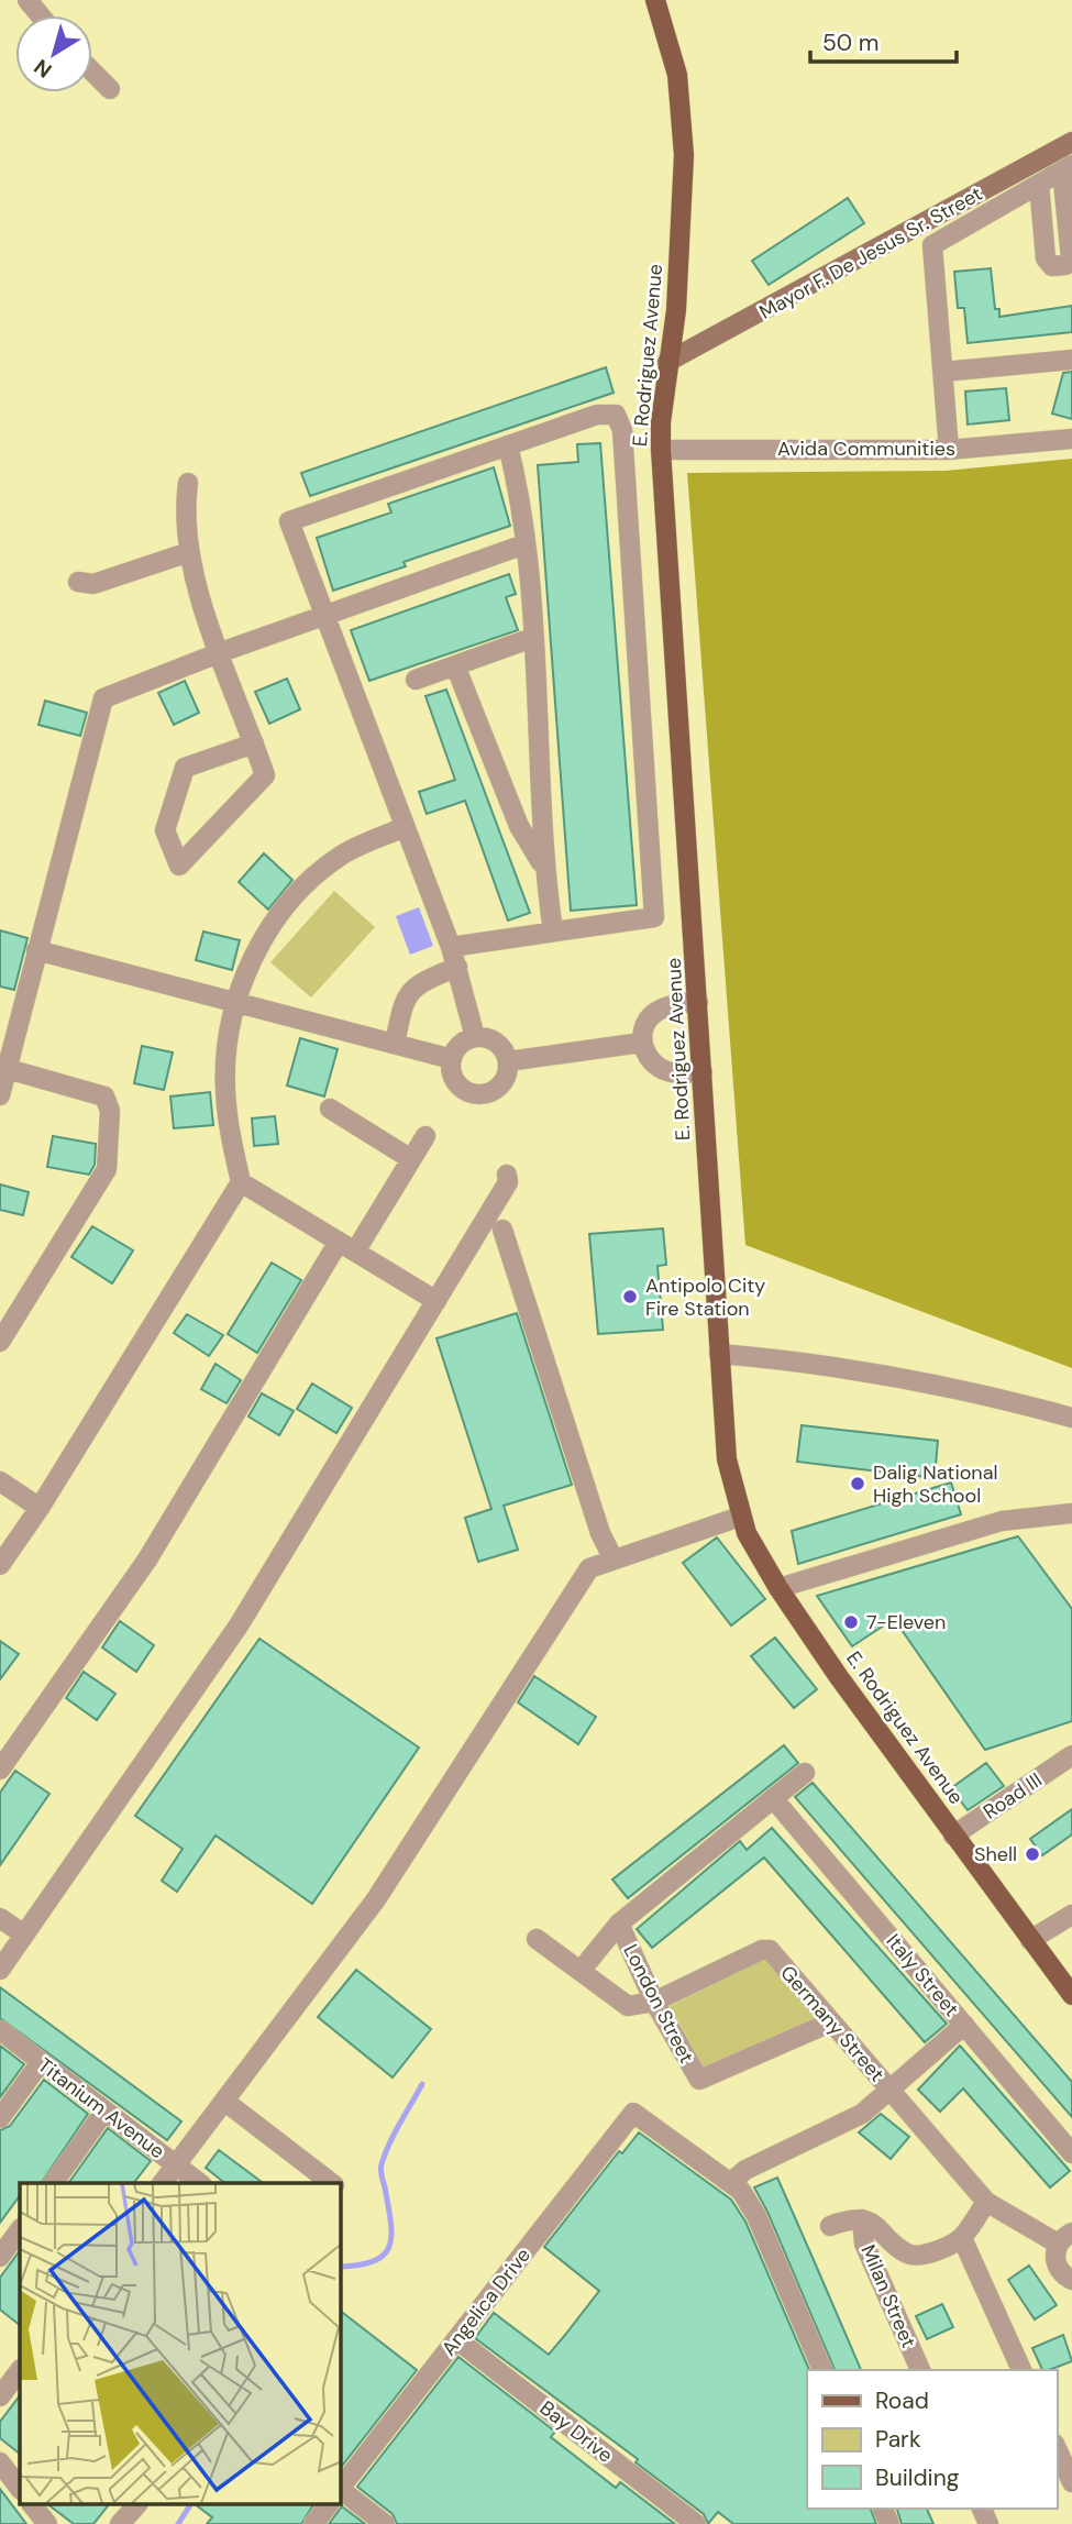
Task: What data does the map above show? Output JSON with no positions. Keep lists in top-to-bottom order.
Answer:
{
  "streets": {
    "main road": ["E. Rodriguez Avenue"],
    "street": [
      "Mayor F. De Jesus Sr. Street",
      "Avida Communities",
      "Road III",
      "Italy Street",
      "London Street",
      "Germany Street",
      "Titanium Avenue",
      "Milan Street",
      "Angelica Drive",
      "Bay Drive"
    ]
  },
  "crossings": [
    ["Mayor F. De Jesus Sr. Street", "E. Rodriguez Avenue"],
    ["E. Rodriguez Avenue", "Avida Communities"],
    ["E. Rodriguez Avenue", "Road III"],
    ["London Street", "Germany Street"],
    ["Angelica Drive", "Bay Drive"]
  ],
  "places": [
    "Antipolo City Fire Station",
    "Dalig National High School",
    "7-Eleven",
    "Shell"
  ],
  "legend": ["Road", "Park", "Building"],
  "scale_bar": "50 m",
  "north": "bottom left"
}
